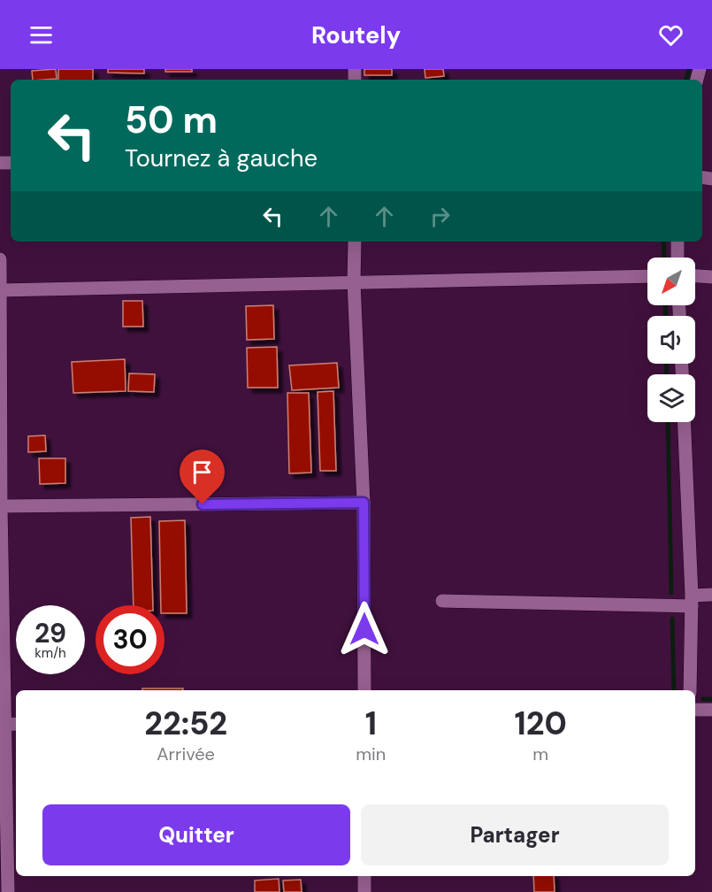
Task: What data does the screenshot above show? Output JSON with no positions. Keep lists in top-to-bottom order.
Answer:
{
  "north": "bottom left",
  "page": {
    "header": "Routely",
    "turn": ["50 m", "Tournez à gauche"],
    "speed": "29 km/h",
    "limit": "30",
    "eta": [
      "22:52",
      "Arrivée",
      "1",
      "min",
      "120",
      "m"
    ],
    "buttons": ["Quitter", "Partager"]
  }
}
